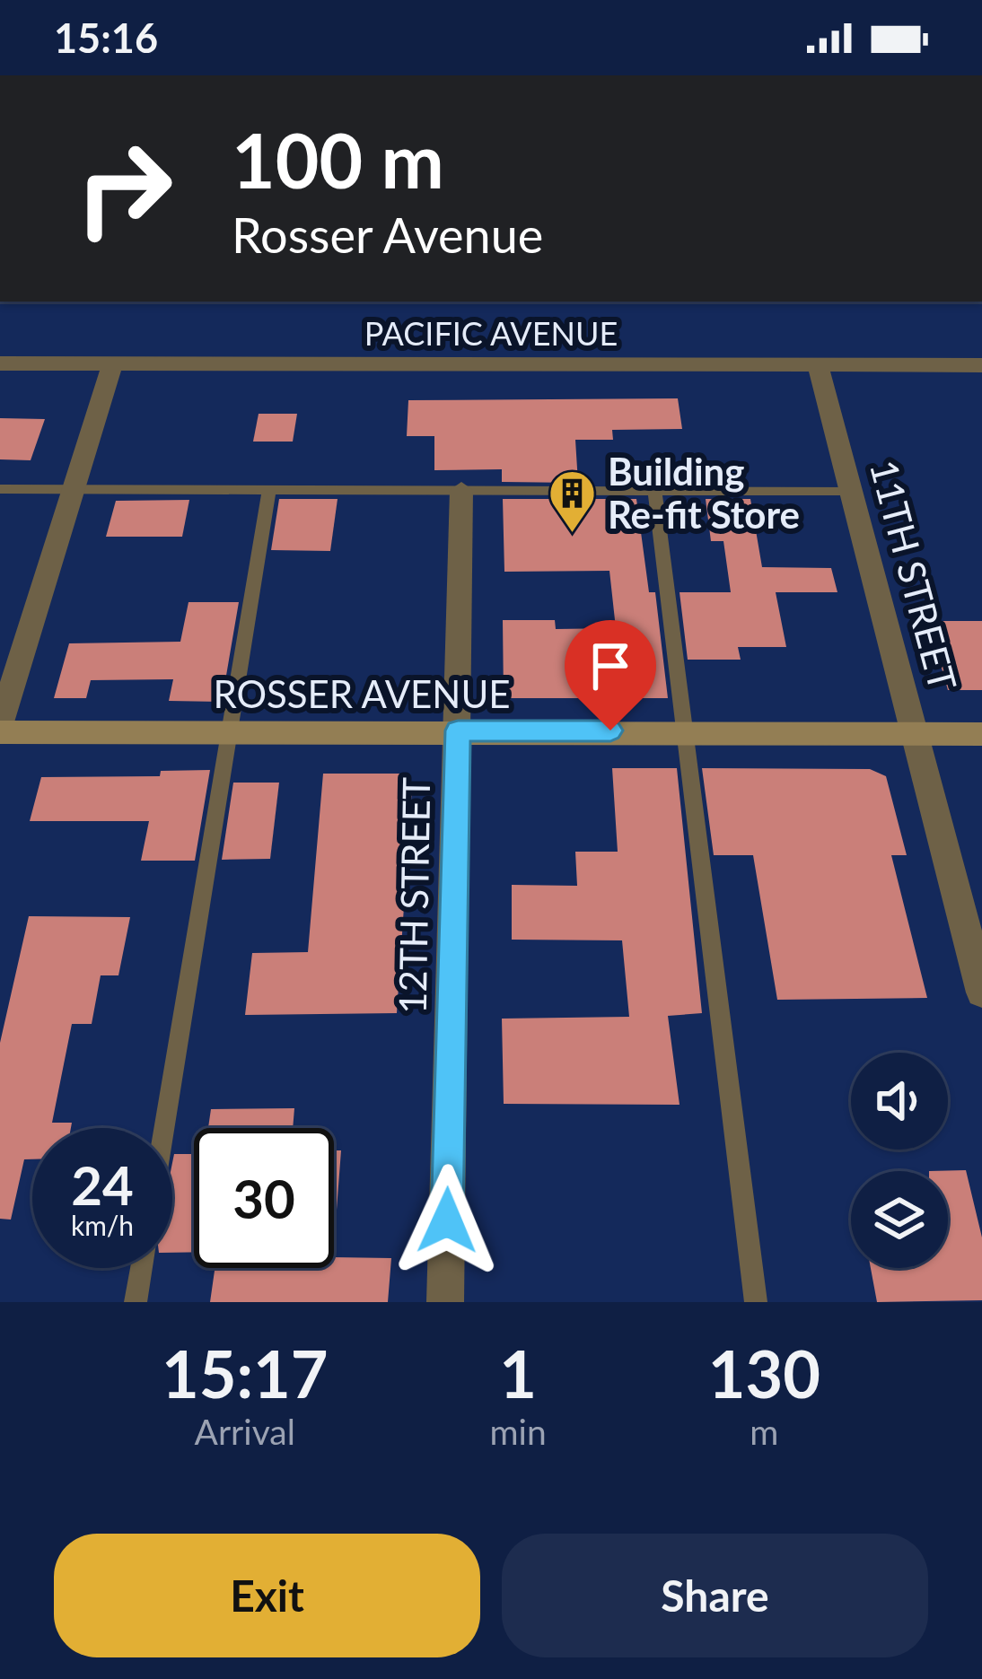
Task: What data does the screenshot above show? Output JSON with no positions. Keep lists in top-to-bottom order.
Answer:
{
  "streets": {
    "street": [
      "PACIFIC AVENUE",
      "11TH STREET",
      "ROSSER AVENUE",
      "12TH STREET"
    ]
  },
  "crossings": [
    ["PACIFIC AVENUE", "11TH STREET"],
    ["11TH STREET", "ROSSER AVENUE"],
    ["ROSSER AVENUE", "12TH STREET"]
  ],
  "places": {
    "building": ["Building Re-fit Store"]
  },
  "page": {
    "status": "15:16",
    "turn": ["100 m", "Rosser Avenue"],
    "speed": "24 km/h",
    "limit": "30",
    "eta": [
      "15:17",
      "Arrival",
      "1",
      "min",
      "130",
      "m"
    ],
    "buttons": ["Exit", "Share"]
  }
}
